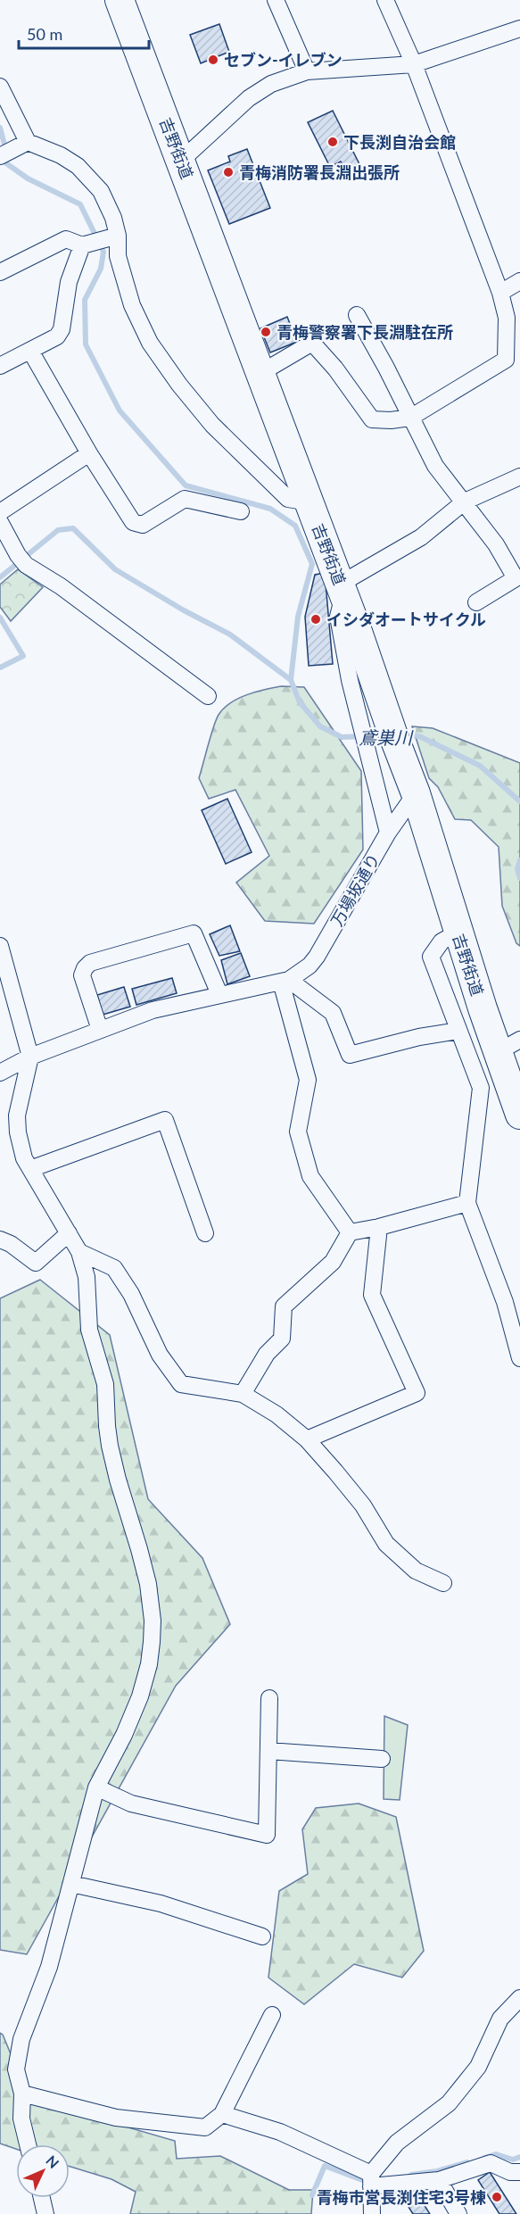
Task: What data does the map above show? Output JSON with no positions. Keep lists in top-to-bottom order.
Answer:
{
  "streets": {
    "highway": ["吉野街道"],
    "street": ["万場坂通り"]
  },
  "crossings": [
    ["吉野街道", "万場坂通り"]
  ],
  "water": ["鳶巣川"],
  "places": [
    "セブン-イレブン",
    "下長渕自治会館",
    "青梅消防署長淵出張所",
    "青梅警察署下長淵駐在所",
    "イシダオートサイクル",
    "青梅市営長渕住宅3号棟"
  ],
  "scale_bar": "50 m",
  "north": "top right"
}
